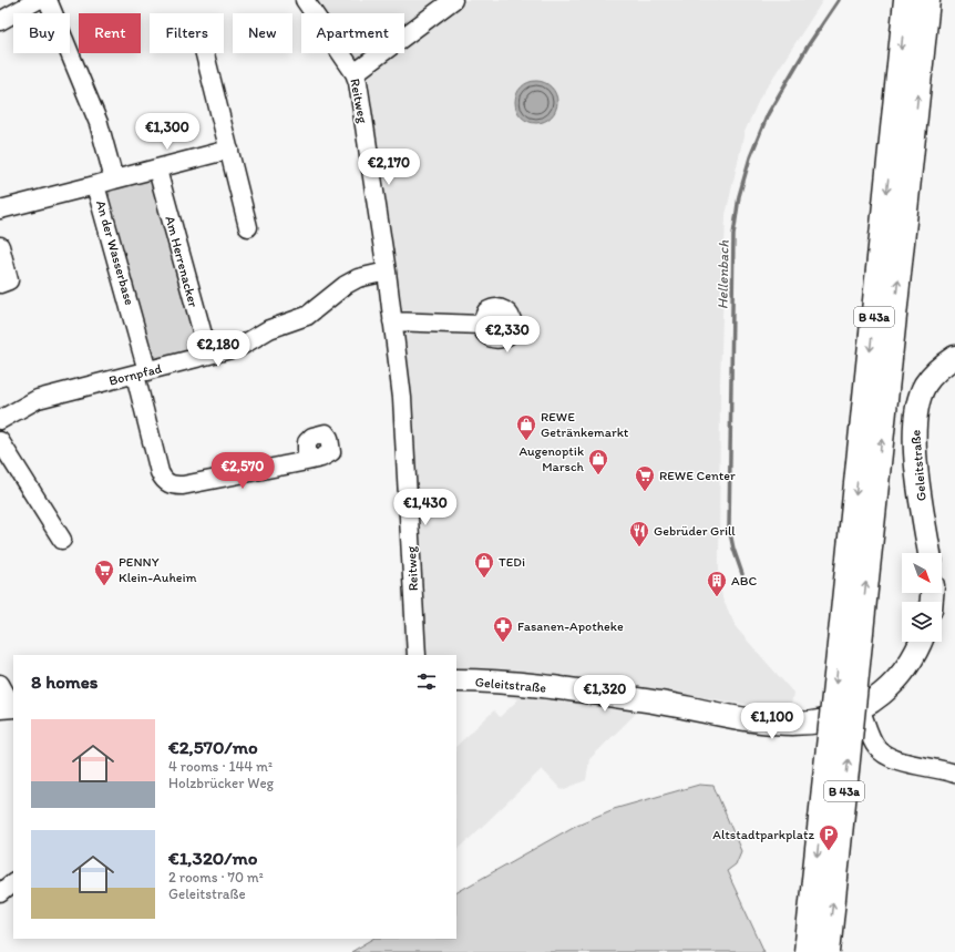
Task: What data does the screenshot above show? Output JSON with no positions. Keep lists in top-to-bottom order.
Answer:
{
  "streets": {
    "highway": ["B 43a"],
    "main road": ["Geleitstraße"],
    "street": [
      "Reitweg",
      "An der Wasserbase",
      "Am Herrenacker",
      "Bornpfad"
    ]
  },
  "crossings": [
    ["Reitweg", "Bornpfad"],
    ["An der Wasserbase", "Bornpfad"],
    ["Am Herrenacker", "Bornpfad"]
  ],
  "water": ["Hellenbach"],
  "places": {
    "shop": ["REWE Getränkemarkt", "Augenoptik Marsch", "TEDi"],
    "supermarket": ["REWE Center", "PENNY Klein-Auheim"],
    "restaurant": ["Gebrüder Grill"],
    "building": ["ABC"],
    "pharmacy": ["Fasanen-Apotheke"],
    "parking": ["Altstadtparkplatz"]
  },
  "north": "bottom right",
  "page": {
    "chip": [
      "Buy",
      "Rent",
      "Filters",
      "New",
      "Apartment"
    ],
    "price": [
      "€1,300",
      "€2,170",
      "€2,330",
      "€2,180",
      "€2,570",
      "€1,430",
      "€1,320",
      "€1,100"
    ],
    "heading": "8 homes",
    "list": [
      {
        "name": "€2,570/mo",
        "note": "4 rooms · 144 m² · Holzbrücker Weg"
      },
      {
        "name": "€1,320/mo",
        "note": "2 rooms · 70 m² · Geleitstraße"
      }
    ]
  }
}
